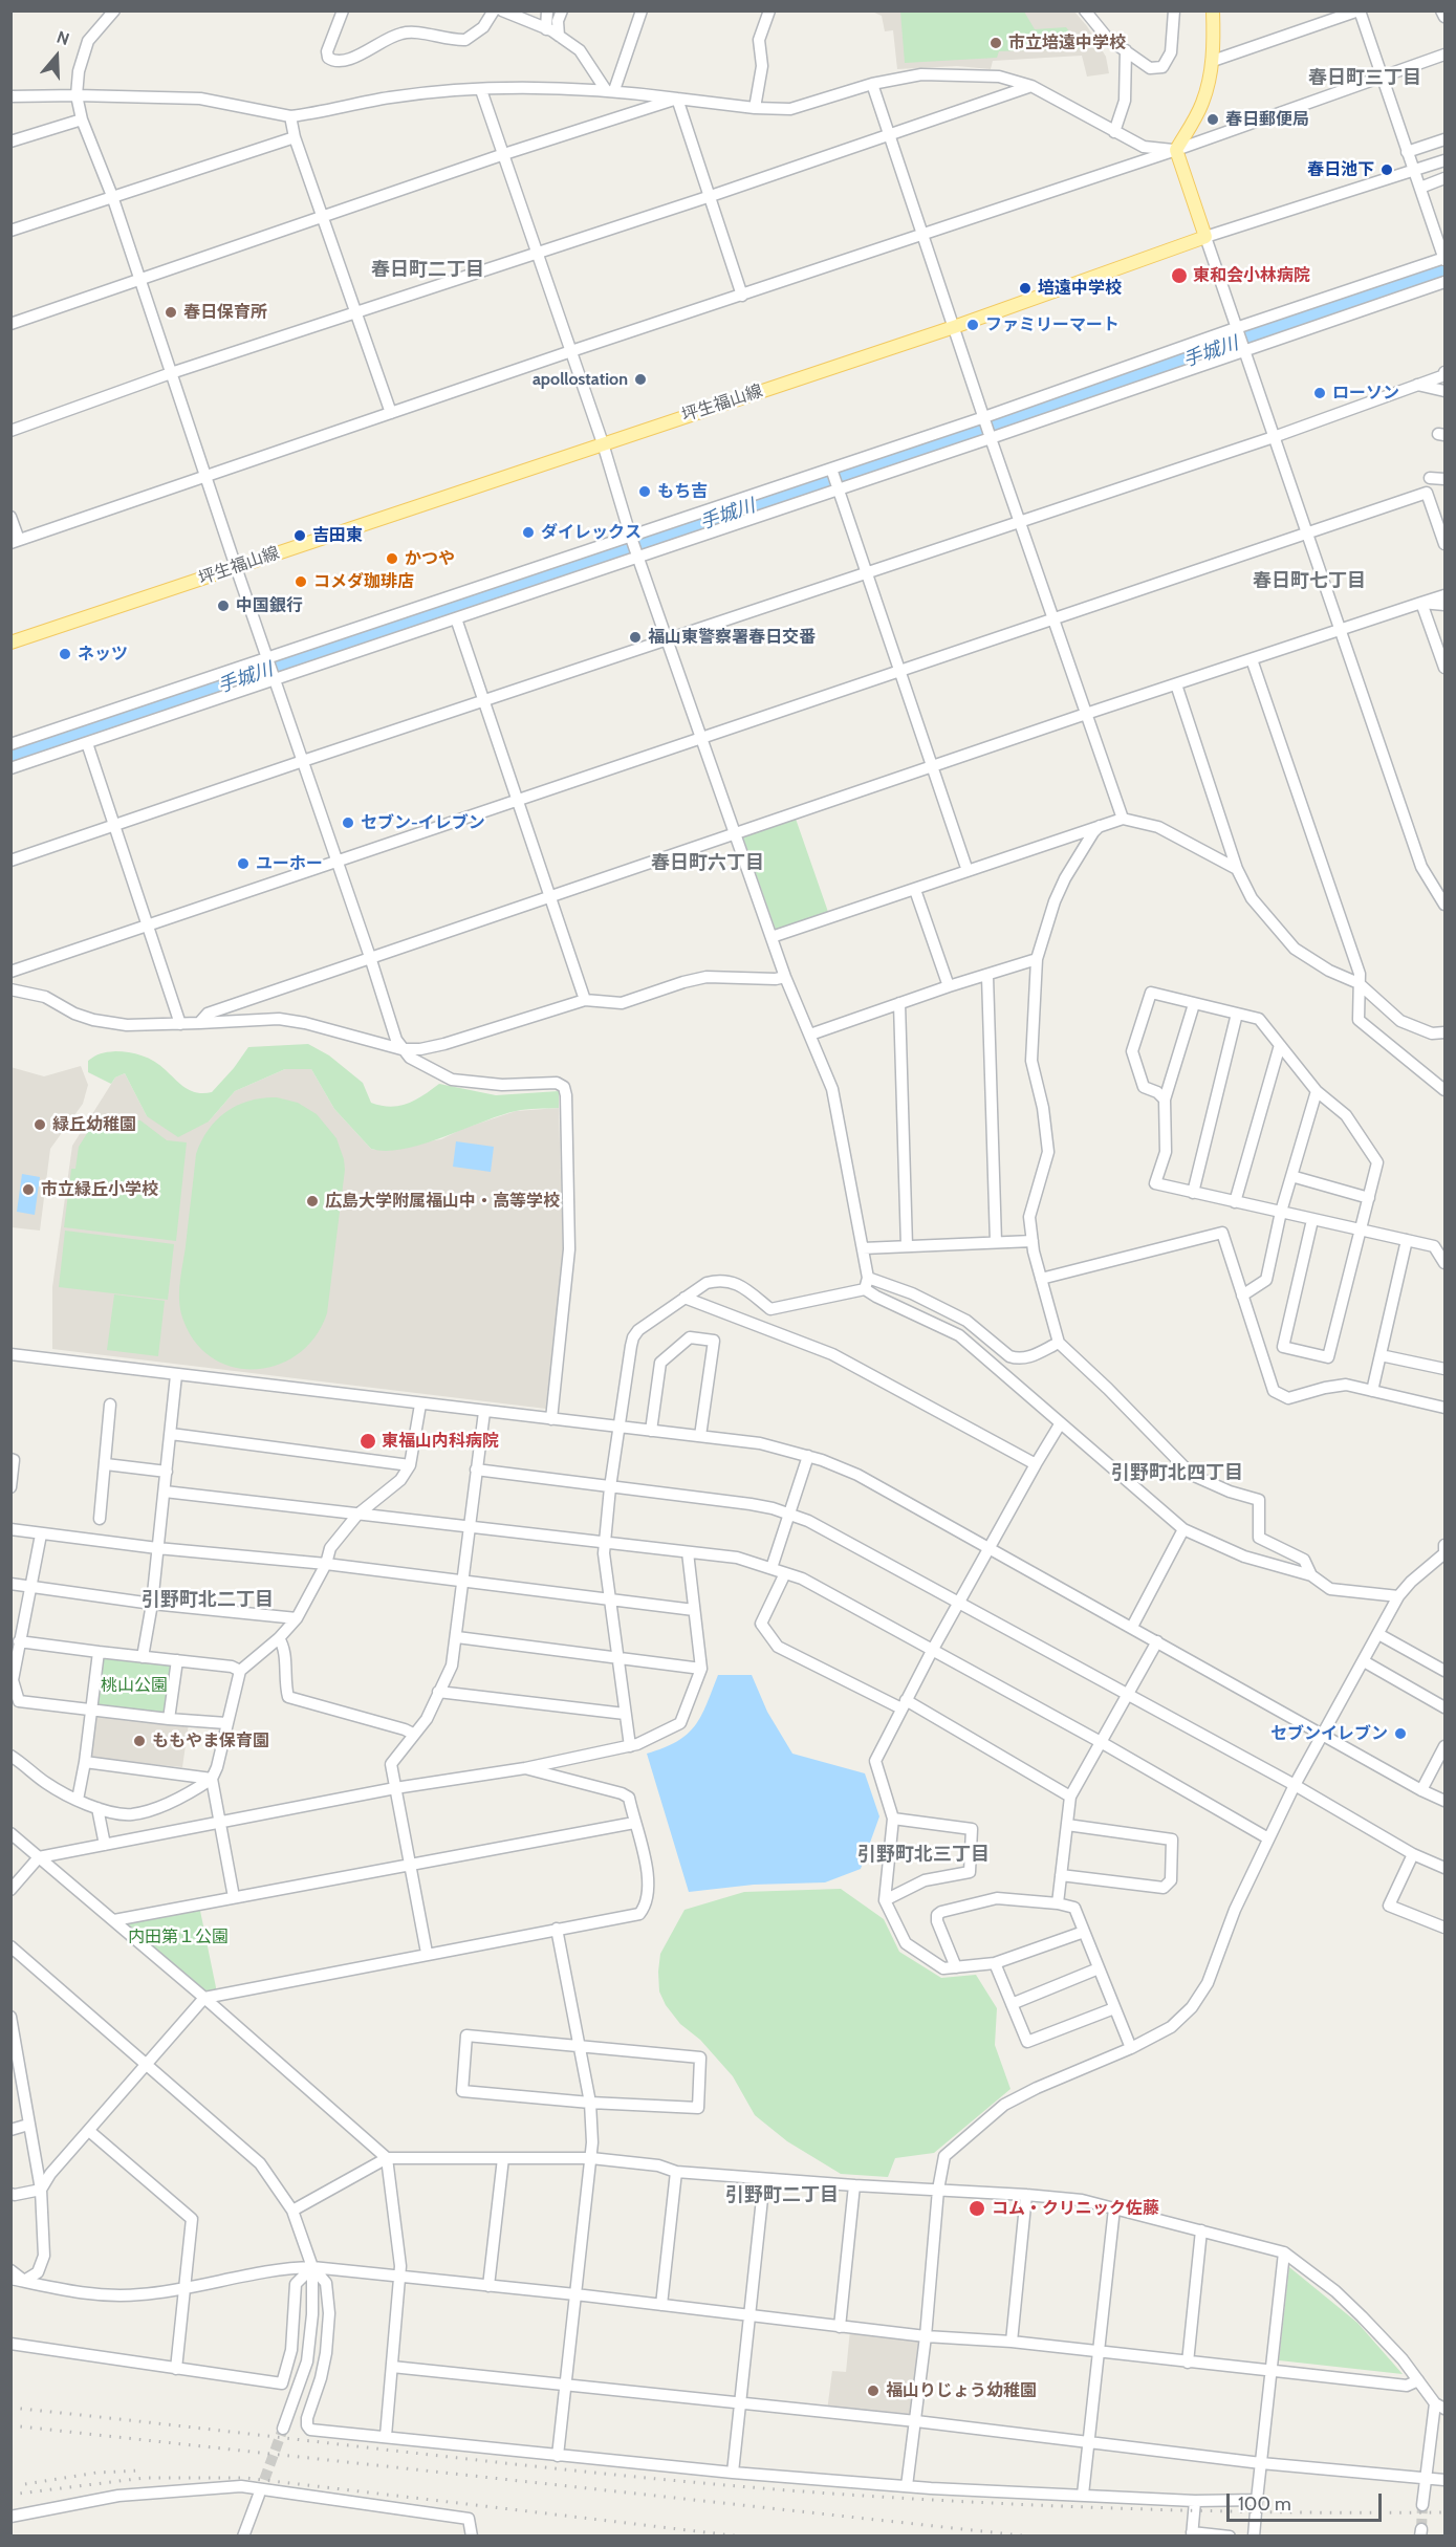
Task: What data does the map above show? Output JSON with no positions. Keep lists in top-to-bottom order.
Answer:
{
  "streets": {
    "main road": ["坪生福山線"]
  },
  "districts": [
    "春日町三丁目",
    "春日町二丁目",
    "春日町七丁目",
    "春日町六丁目",
    "引野町北四丁目",
    "引野町北二丁目",
    "引野町北三丁目",
    "引野町二丁目"
  ],
  "water": ["手城川"],
  "parks": ["桃山公園", "内田第１公園"],
  "places": [
    "市立培遠中学校",
    "春日郵便局",
    "春日池下",
    "東和会小林病院",
    "培遠中学校",
    "春日保育所",
    "ファミリーマート",
    "apollostation",
    "ローソン",
    "もち吉",
    "ダイレックス",
    "吉田東",
    "かつや",
    "コメダ珈琲店",
    "中国銀行",
    "福山東警察署春日交番",
    "ネッツ",
    "セブン-イレブン",
    "ユーホー",
    "緑丘幼稚園",
    "市立緑丘小学校",
    "広島大学附属福山中・高等学校",
    "東福山内科病院",
    "セブンイレブン",
    "ももやま保育園",
    "コム・クリニック佐藤",
    "福山りじょう幼稚園"
  ],
  "scale_bar": "100 m",
  "north": "top"
}
